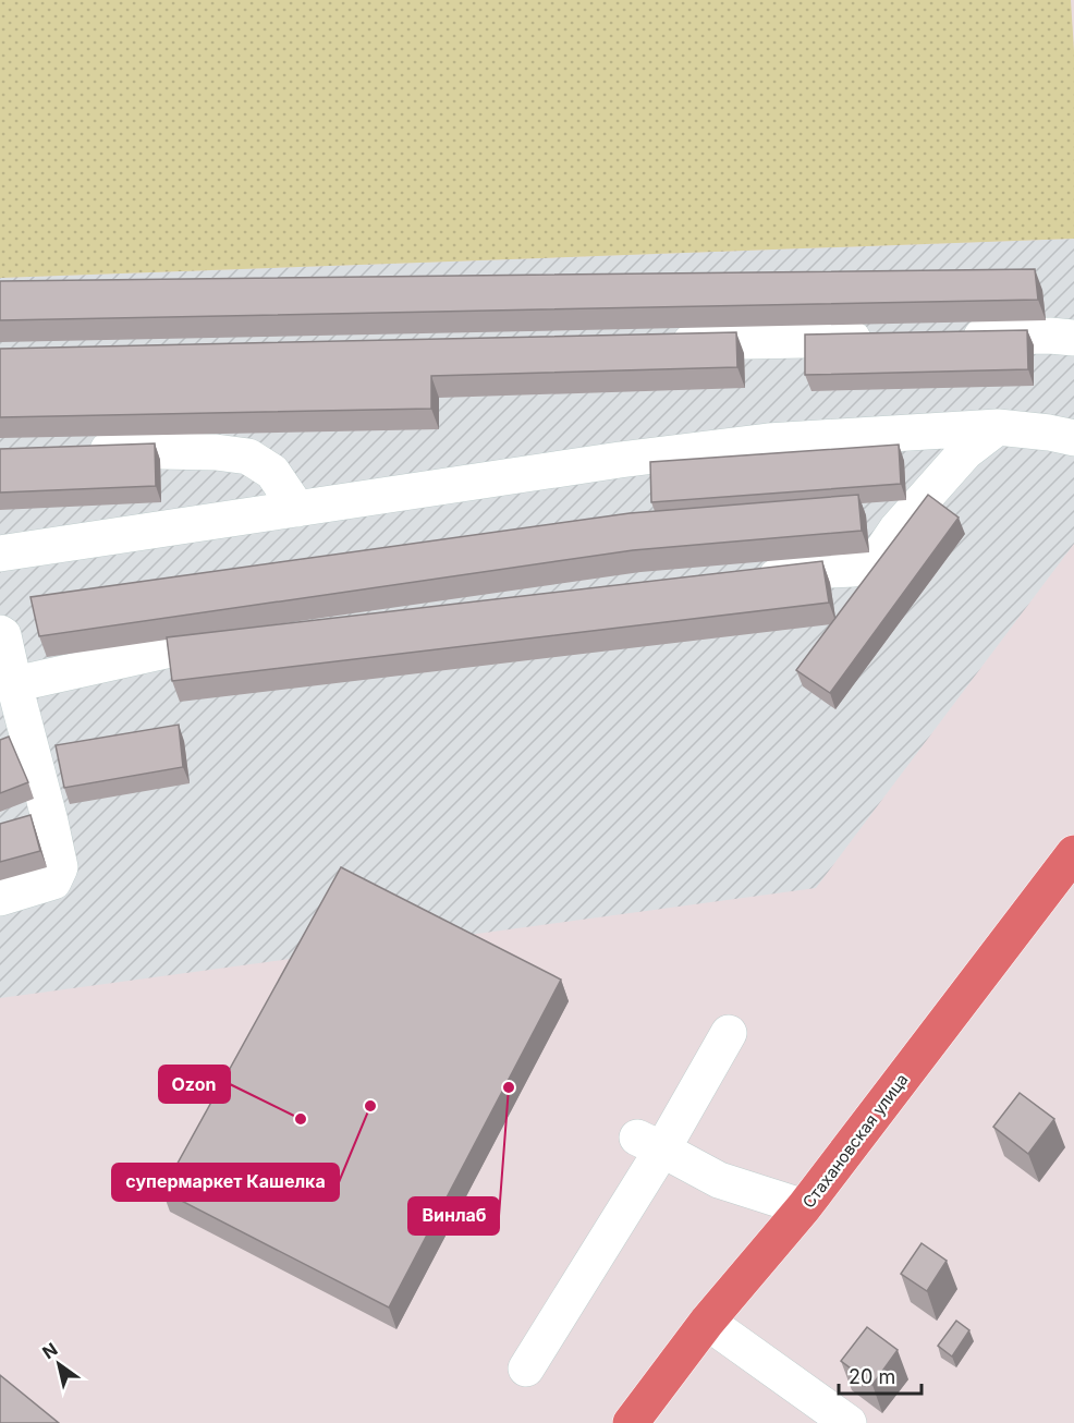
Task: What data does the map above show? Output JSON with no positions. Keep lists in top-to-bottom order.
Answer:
{
  "streets": {
    "main road": ["Стахановская улица"]
  },
  "places": ["Винлаб", "супермаркет Кашелка", "Ozon"],
  "scale_bar": "20 m",
  "north": "top left"
}
